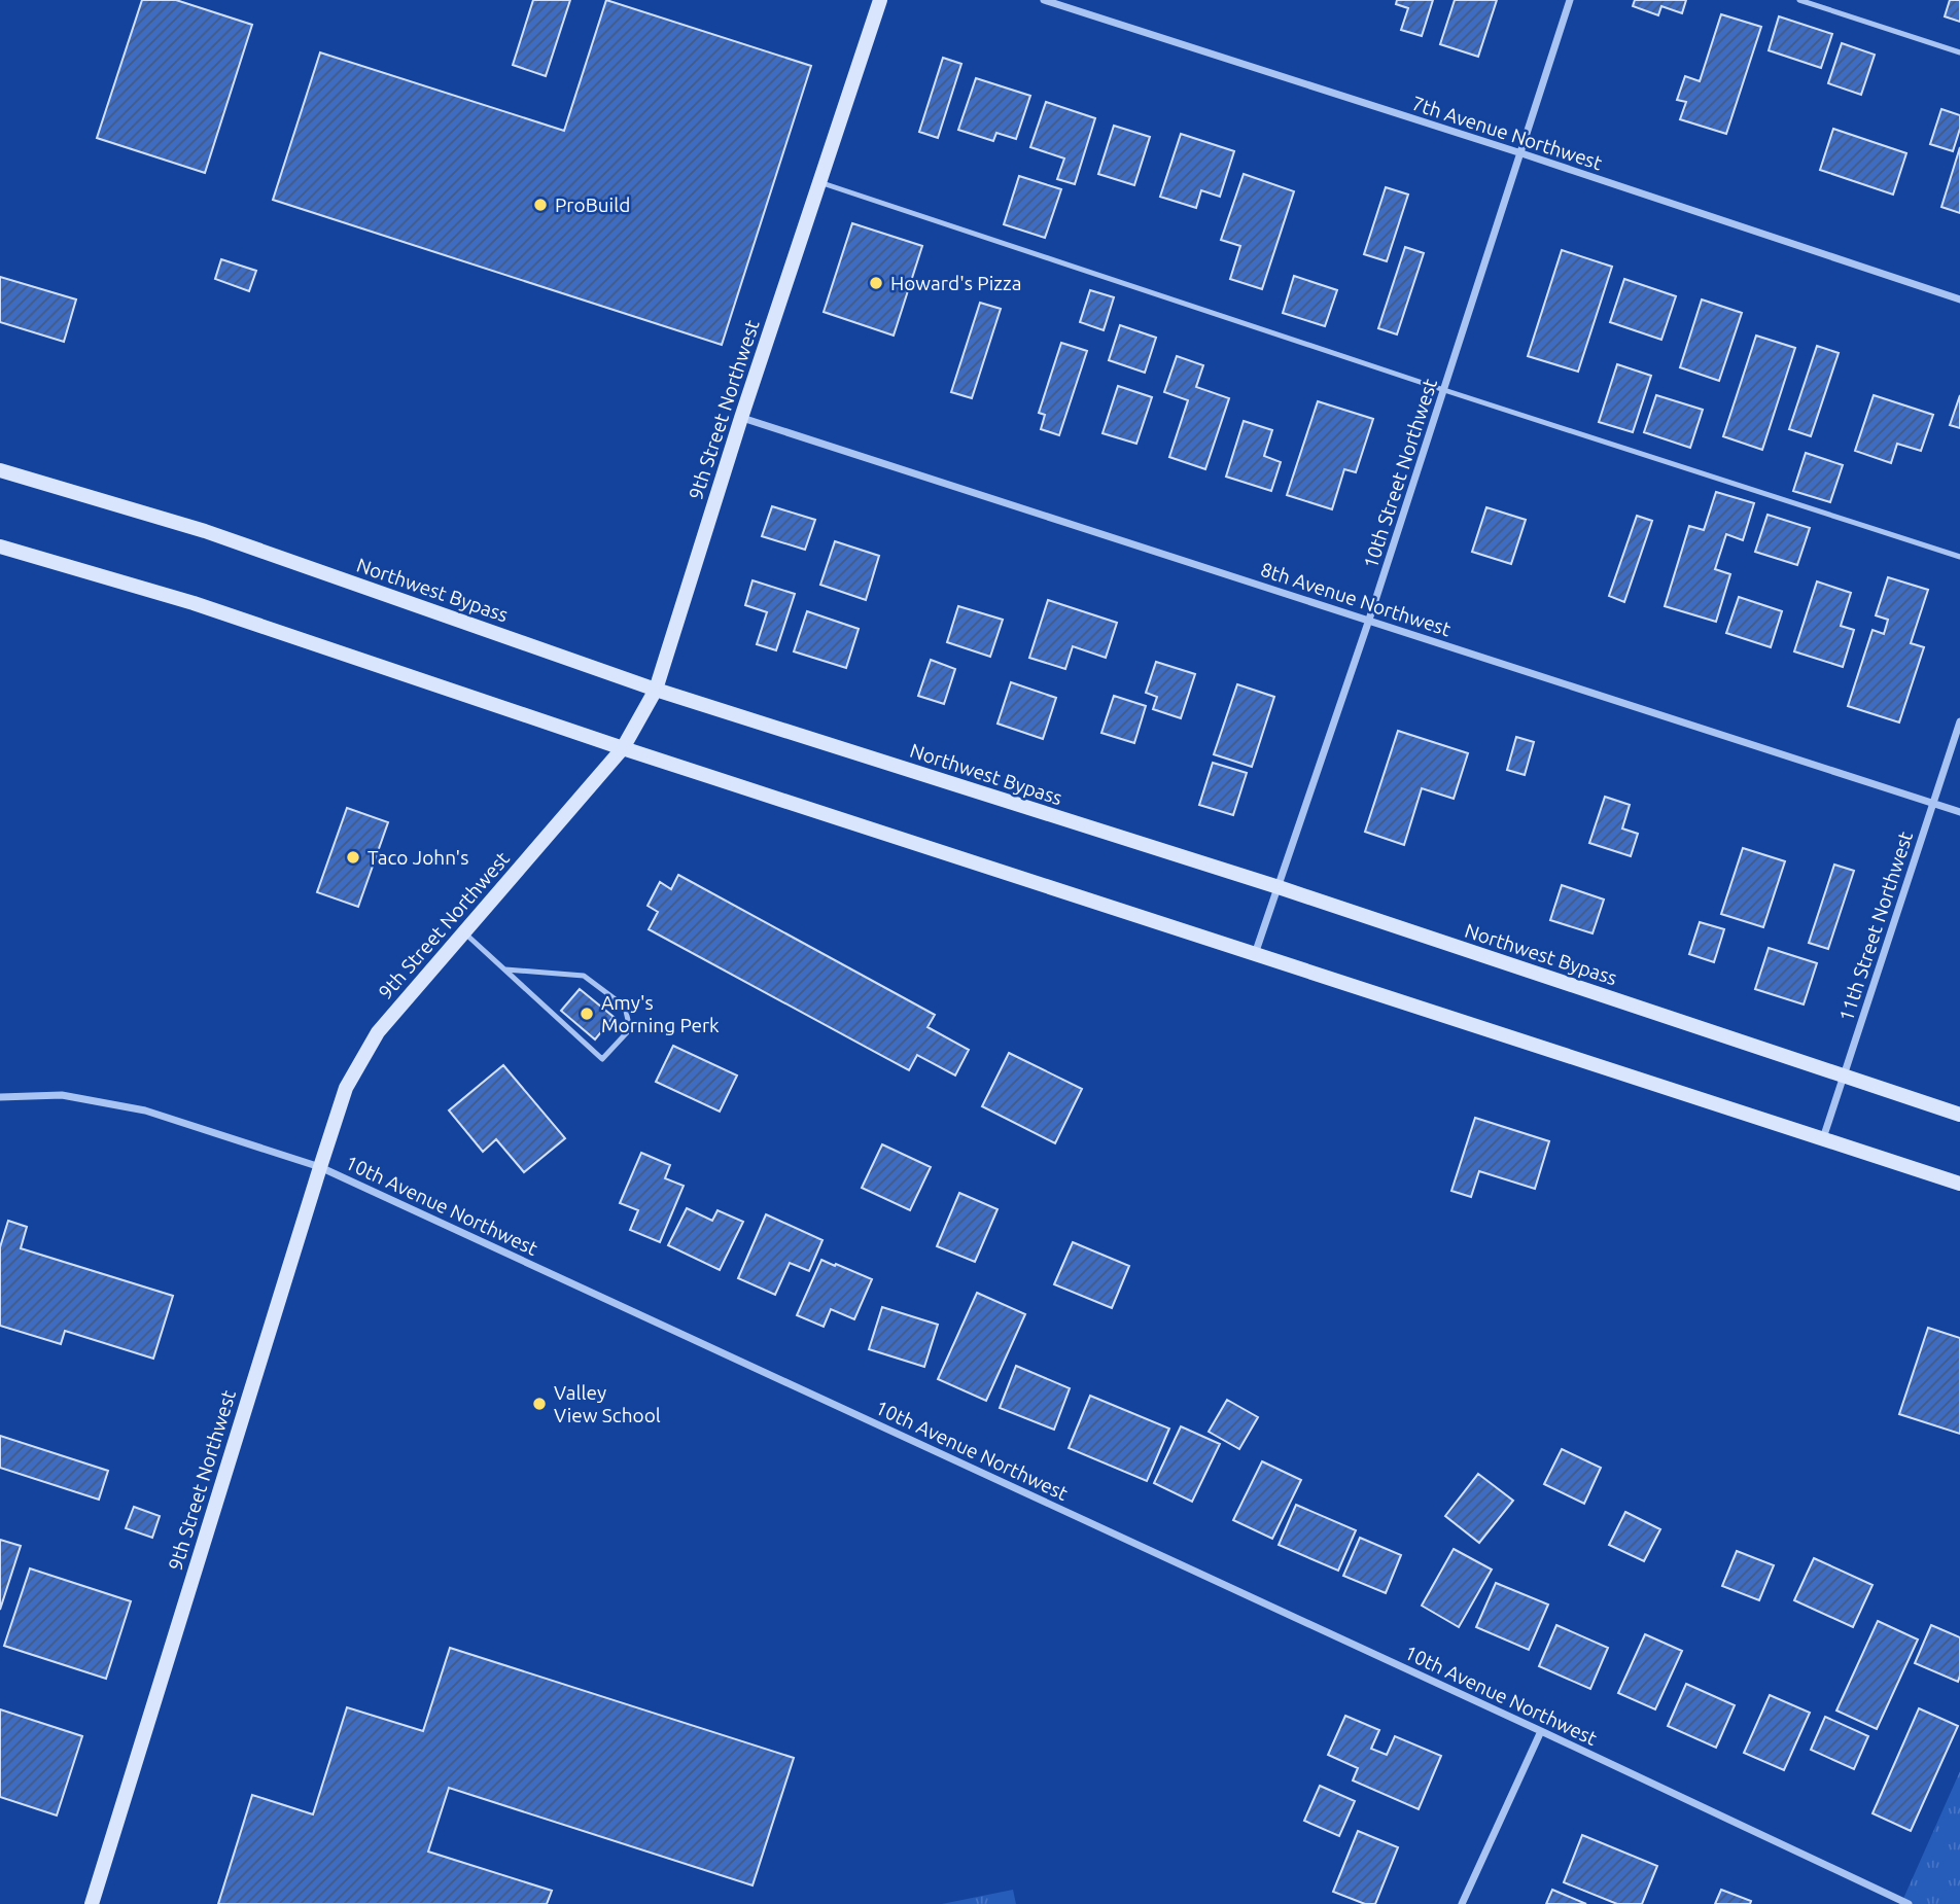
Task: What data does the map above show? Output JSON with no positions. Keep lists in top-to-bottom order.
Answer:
{
  "streets": {
    "main road": ["9th Street Northwest", "Northwest Bypass"],
    "street": [
      "7th Avenue Northwest",
      "10th Street Northwest",
      "8th Avenue Northwest",
      "11th Street Northwest",
      "10th Avenue Northwest"
    ]
  },
  "crossings": [
    ["7th Avenue Northwest", "10th Street Northwest"],
    ["9th Street Northwest", "Northwest Bypass"],
    ["9th Street Northwest", "8th Avenue Northwest"],
    ["9th Street Northwest", "10th Avenue Northwest"],
    ["10th Street Northwest", "Northwest Bypass"],
    ["10th Street Northwest", "8th Avenue Northwest"],
    ["Northwest Bypass", "11th Street Northwest"],
    ["8th Avenue Northwest", "11th Street Northwest"]
  ],
  "places": [
    "ProBuild",
    "Howard's Pizza",
    "Taco John's",
    "Amy's Morning Perk",
    "Valley View School"
  ]
}
